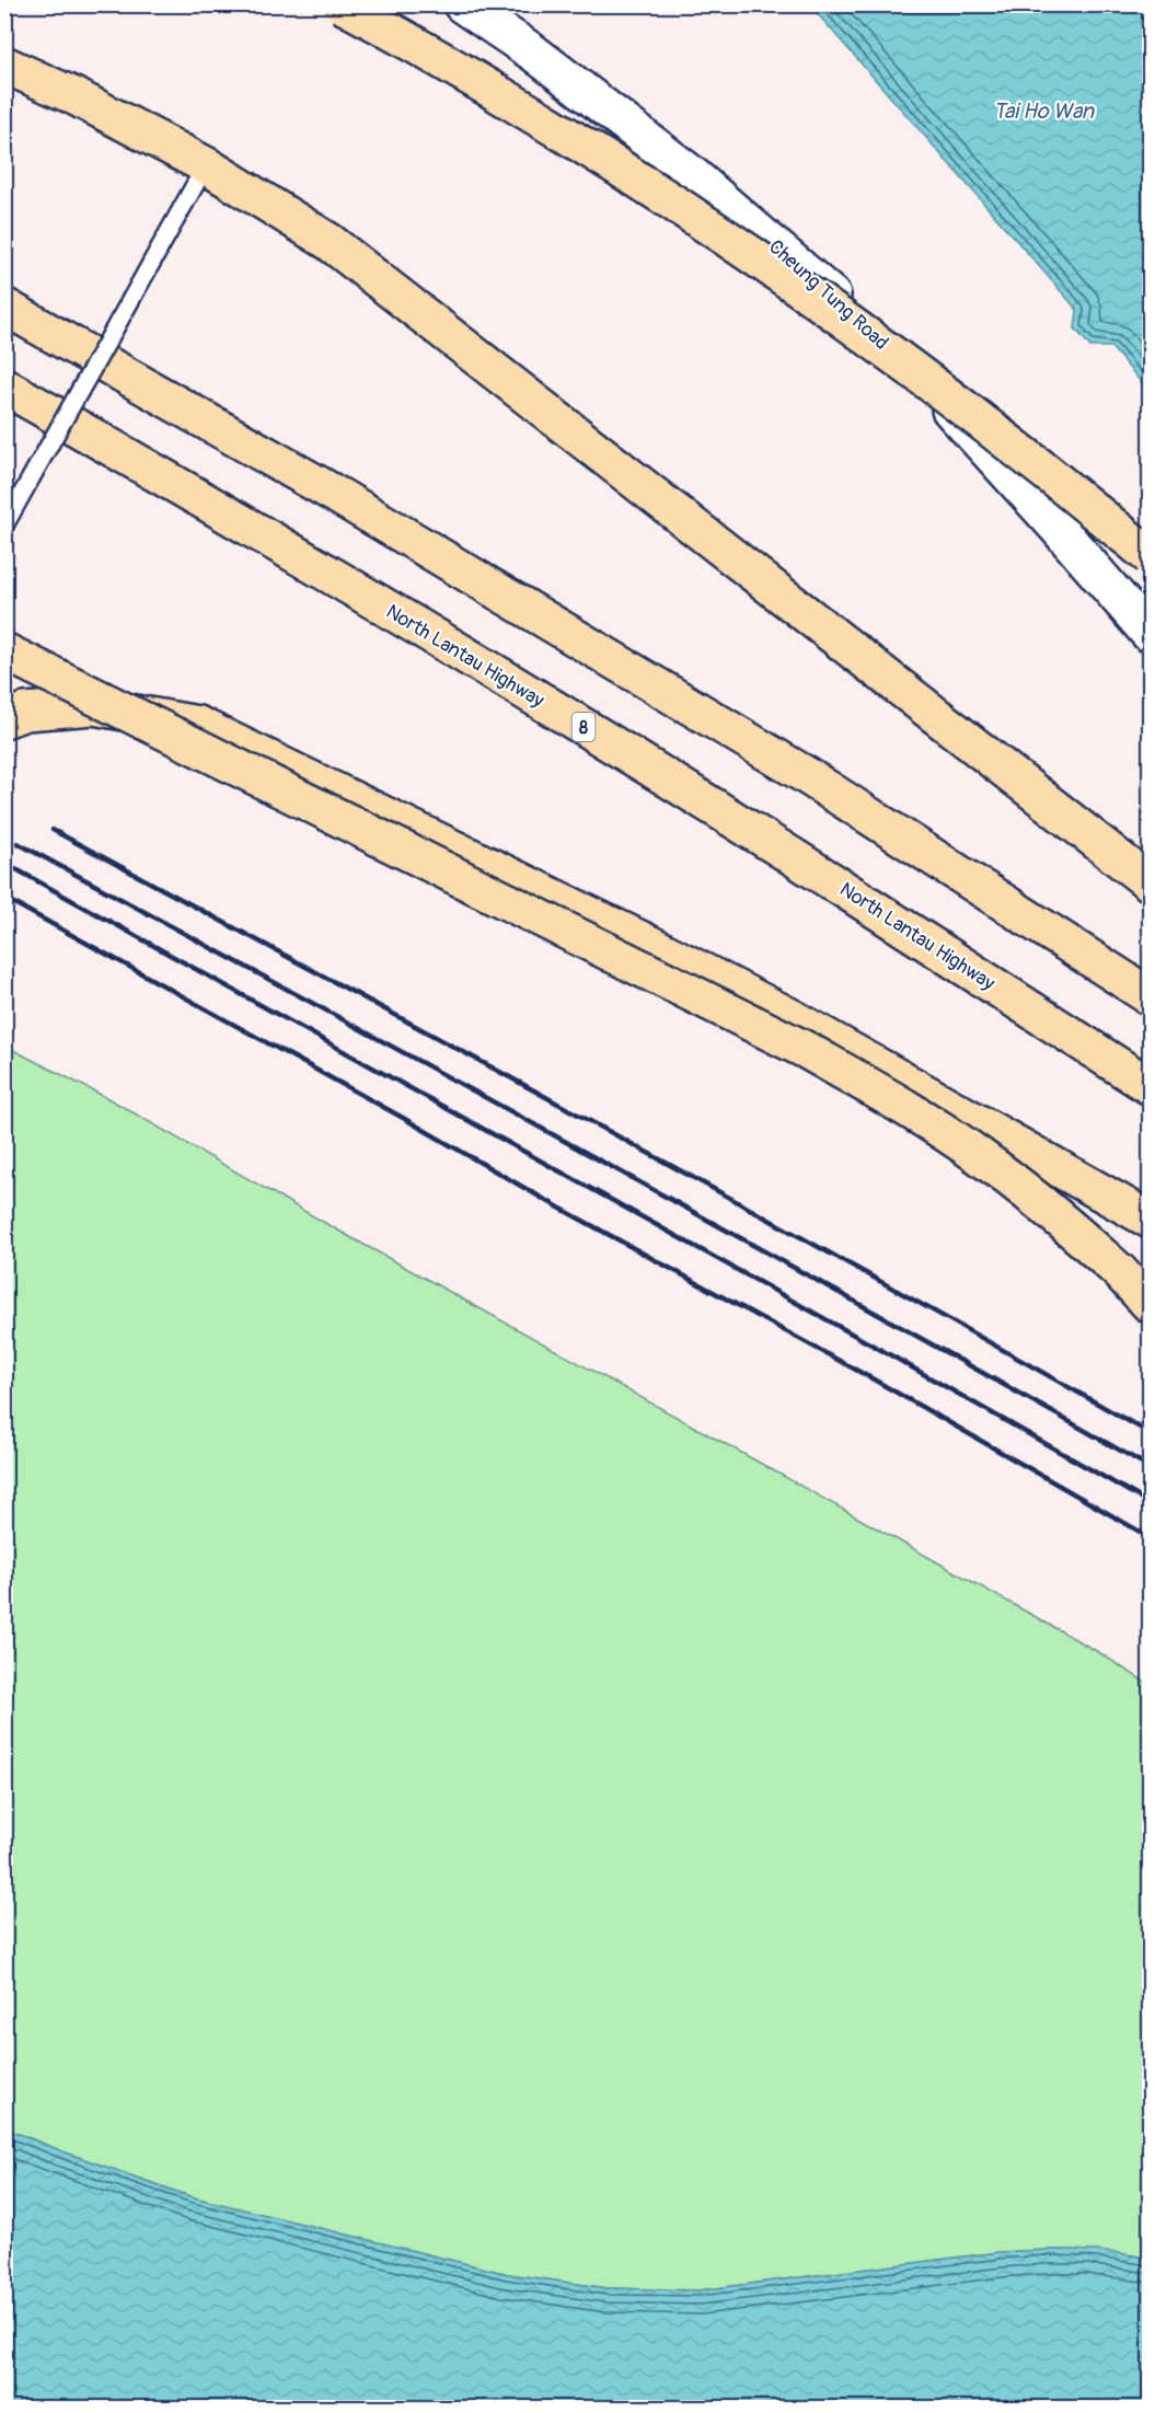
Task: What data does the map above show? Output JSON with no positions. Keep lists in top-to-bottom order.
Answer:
{
  "streets": {
    "highway": ["North Lantau Highway", "8"],
    "main road": ["Cheung Tung Road"]
  },
  "water": ["Tai Ho Wan"]
}
